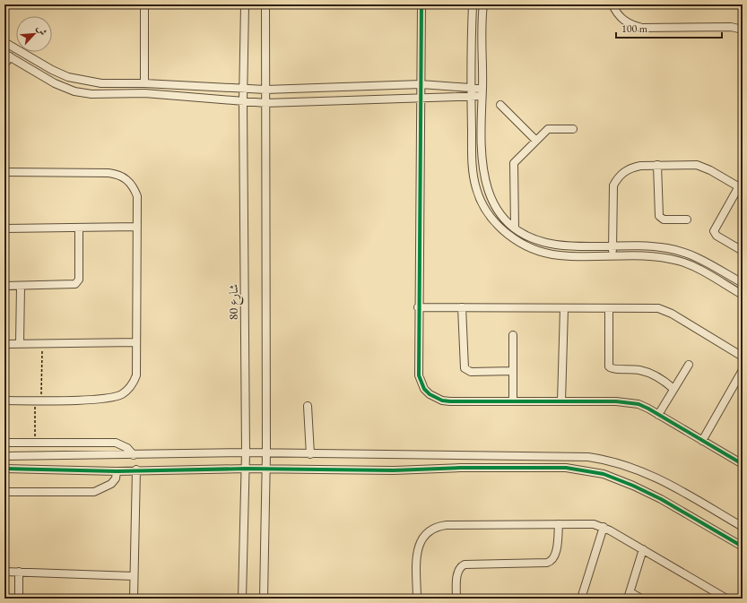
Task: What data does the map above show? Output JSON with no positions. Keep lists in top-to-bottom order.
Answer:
{
  "streets": {
    "street": ["شارع 80"]
  },
  "scale_bar": "100 m",
  "north": "top right"
}
